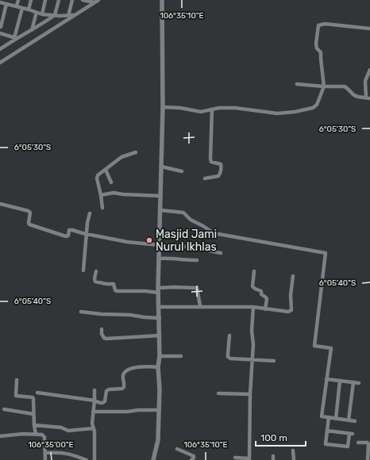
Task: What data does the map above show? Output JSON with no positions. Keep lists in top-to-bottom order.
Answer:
{
  "places": ["Masjid Jami Nurul Ikhlas"],
  "scale_bar": "100 m",
  "coordinates": [
    "106°35'10\"E",
    "6°05'30\"S",
    "6°05'40\"S",
    "106°35'00\"E"
  ]
}
